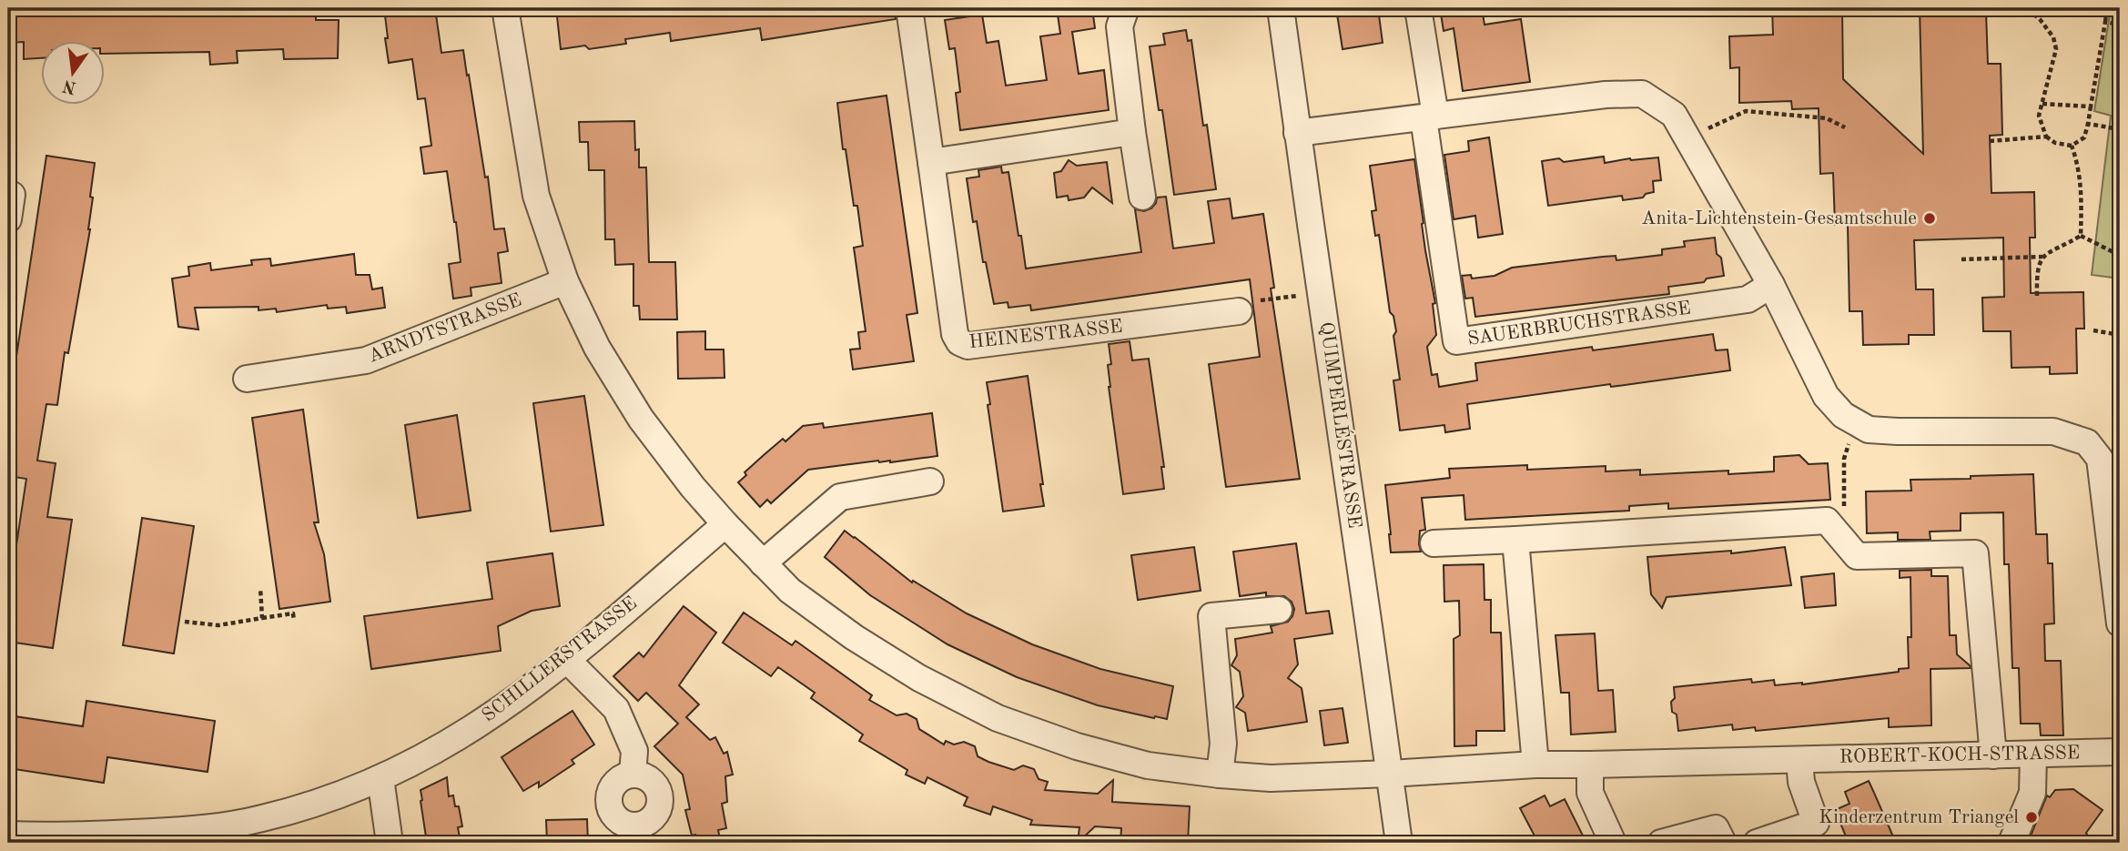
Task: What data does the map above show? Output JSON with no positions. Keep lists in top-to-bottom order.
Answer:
{
  "streets": {
    "street": [
      "SAUERBRUCHSTRASSE",
      "ARNDTSTRASSE",
      "HEINESTRASSE",
      "QUIMPERLÉSTRASSE",
      "SCHILLERSTRASSE",
      "ROBERT-KOCH-STRASSE"
    ]
  },
  "crossings": [
    ["ARNDTSTRASSE", "ROBERT-KOCH-STRASSE"],
    ["QUIMPERLÉSTRASSE", "ROBERT-KOCH-STRASSE"],
    ["SCHILLERSTRASSE", "ROBERT-KOCH-STRASSE"]
  ],
  "places": ["Anita-Lichtenstein-Gesamtschule", "Kinderzentrum Triangel"],
  "north": "bottom"
}
